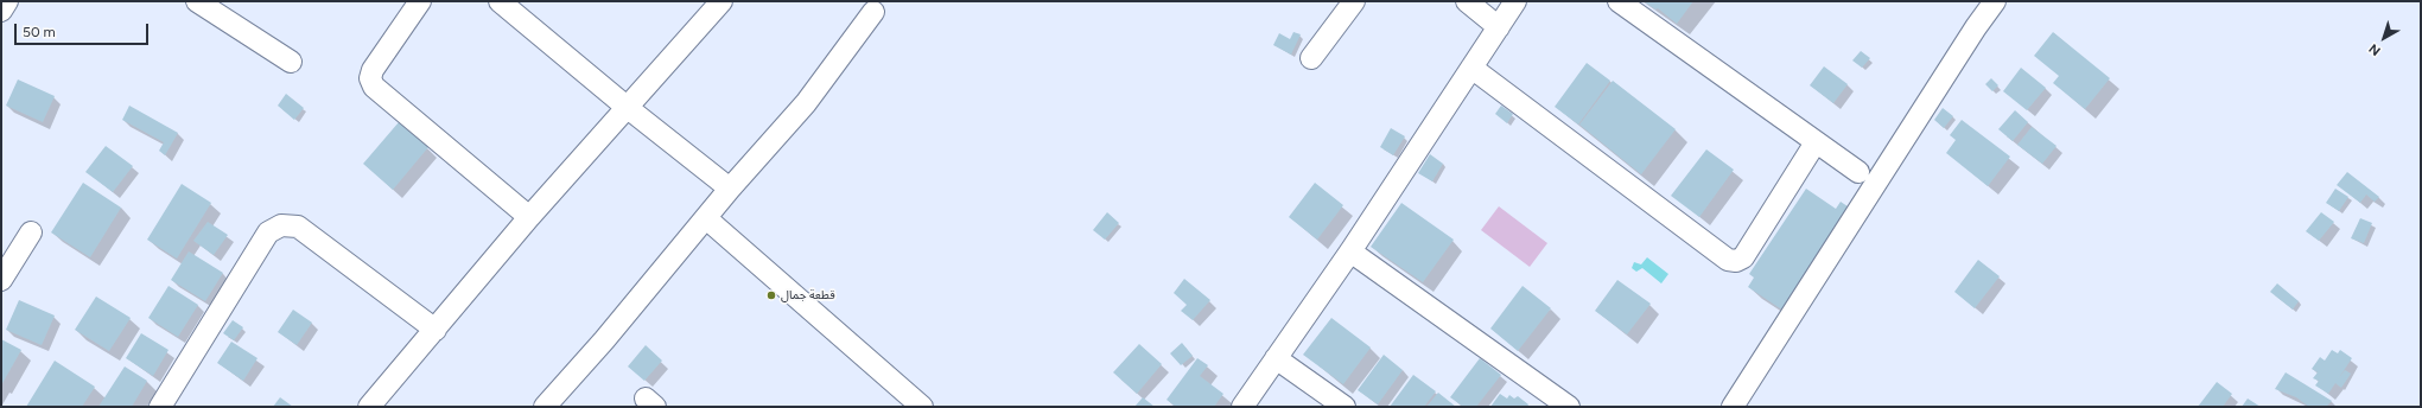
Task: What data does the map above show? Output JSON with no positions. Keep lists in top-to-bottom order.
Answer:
{
  "places": ["قطعة جمال"],
  "scale_bar": "50 m",
  "north": "bottom left"
}
